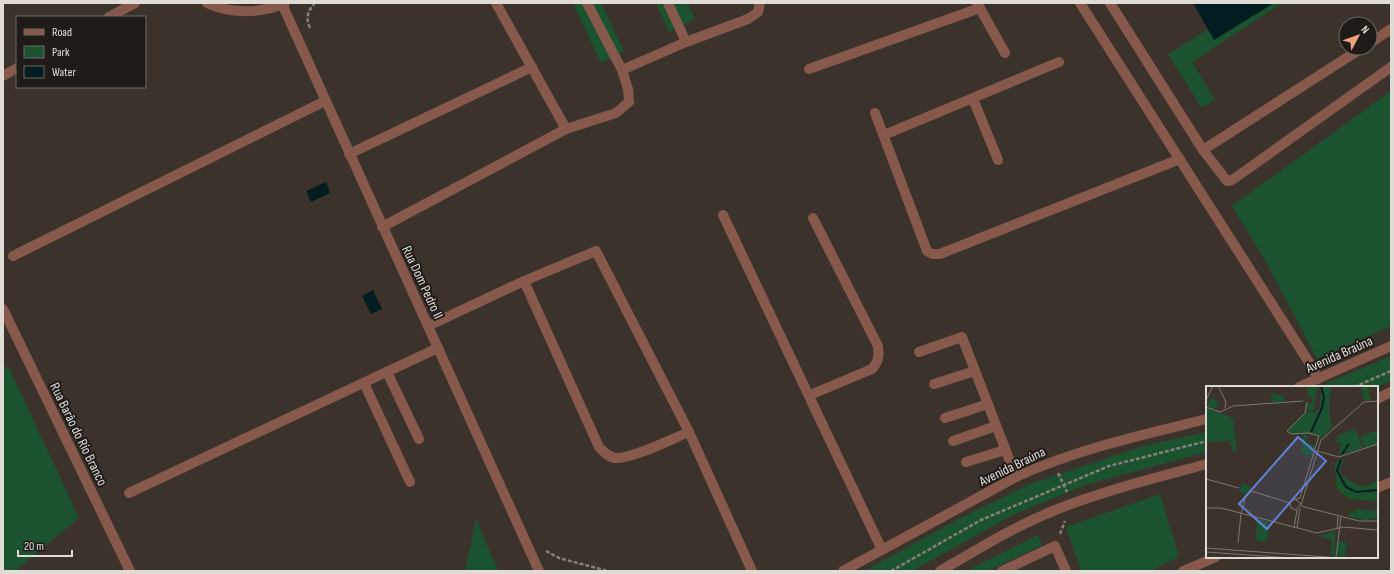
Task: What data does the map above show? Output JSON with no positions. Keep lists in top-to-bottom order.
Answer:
{
  "streets": {
    "street": ["Rua Dom Pedro II", "Avenida Braúna", "Rua Barão do Río Branco"]
  },
  "legend": ["Road", "Park", "Water"],
  "scale_bar": "20 m",
  "north": "top right"
}
